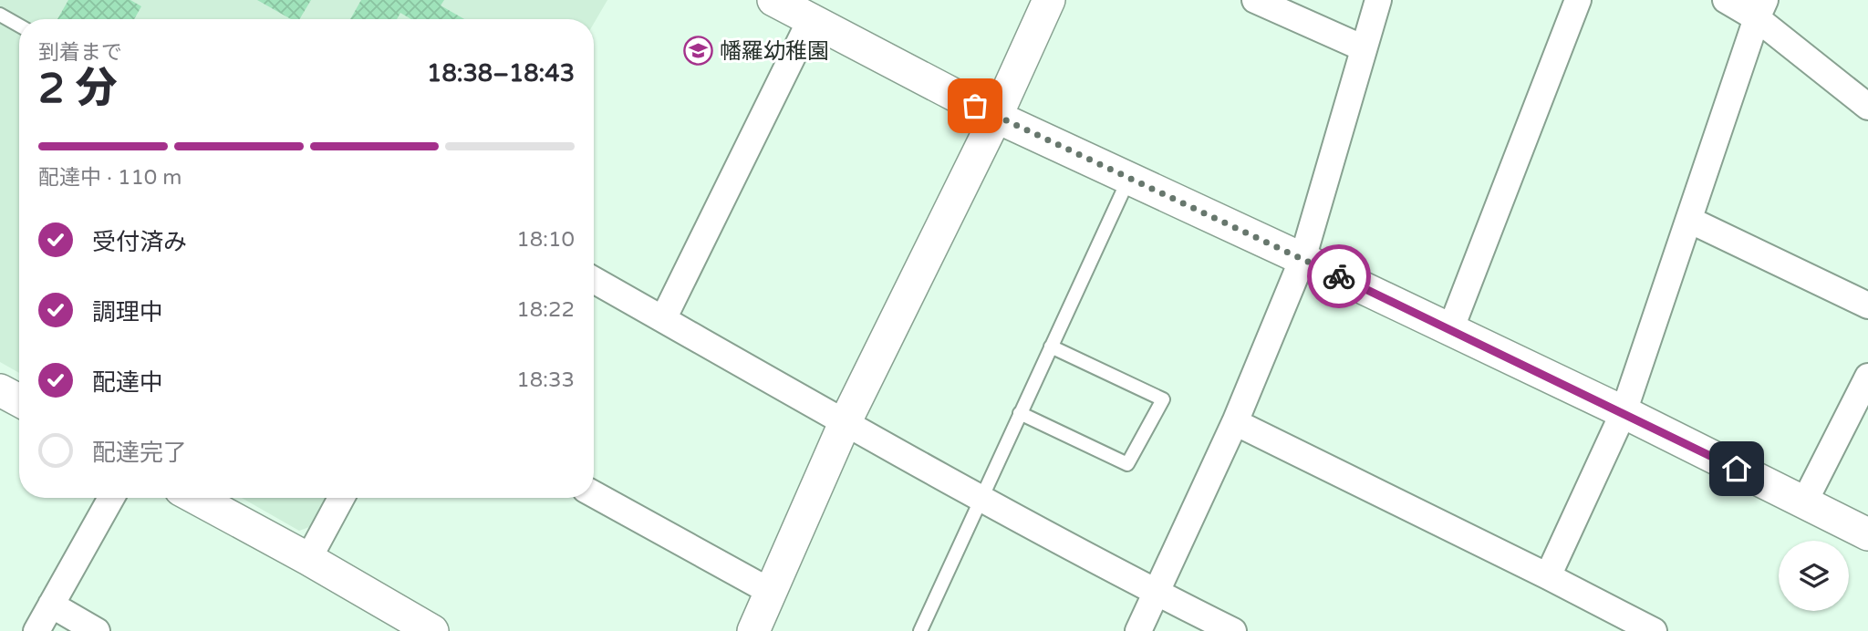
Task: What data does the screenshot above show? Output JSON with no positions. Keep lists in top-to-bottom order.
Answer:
{
  "places": {
    "school or university": ["幡羅幼稚園"]
  },
  "page": {
    "heading": ["2 分", "到着まで", "18:38–18:43"],
    "bar": "配達中 · 110 m",
    "list": [
      ["受付済み", "18:10"],
      ["調理中", "18:22"],
      ["配達中", "18:33"],
      "配達完了"
    ]
  }
}
